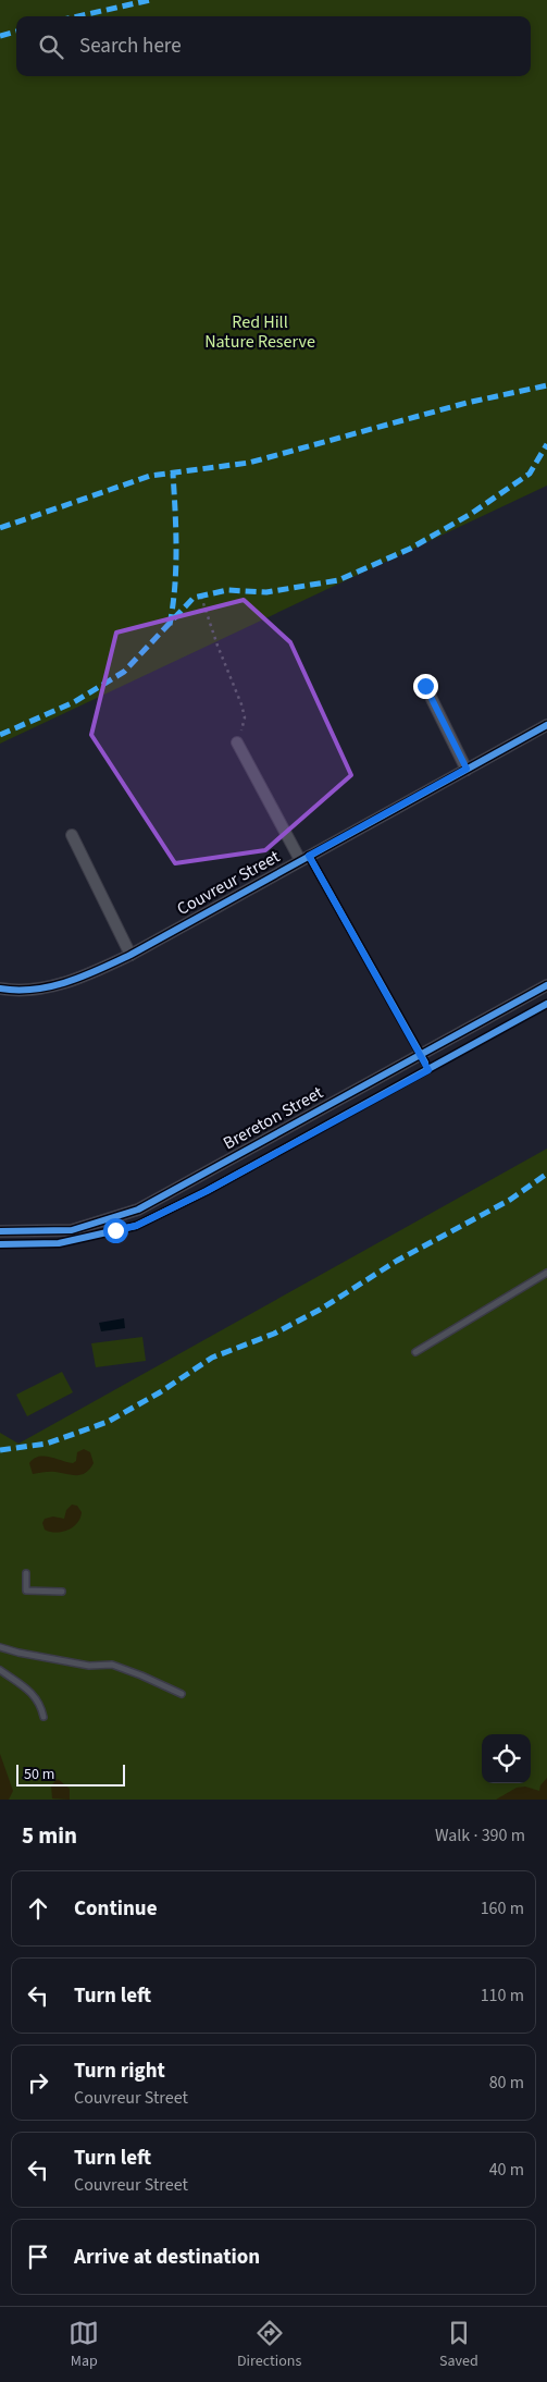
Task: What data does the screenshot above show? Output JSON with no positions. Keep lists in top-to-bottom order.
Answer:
{
  "streets": {
    "street": ["Couvreur Street", "Brereton Street"]
  },
  "parks": ["Red Hill Nature Reserve"],
  "scale_bar": "50 m",
  "page": {
    "search": "Search here",
    "scale": "50 m",
    "heading": ["5 min", "Walk · 390 m"],
    "list": [
      ["Continue", "160 m"],
      ["Turn left", "110 m"],
      ["Turn right", "Couvreur Street", "80 m"],
      ["Turn left", "Couvreur Street", "40 m"],
      "Arrive at destination"
    ],
    "nav": ["Map", "Directions", "Saved"]
  }
}
